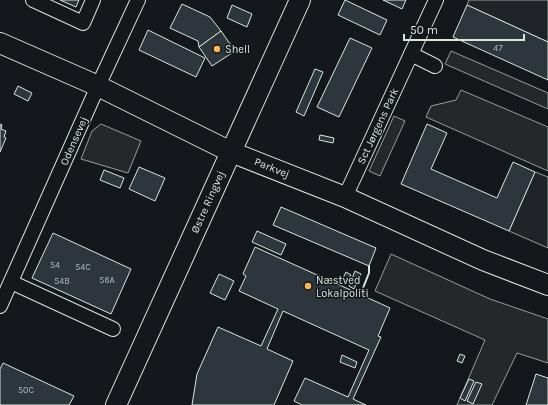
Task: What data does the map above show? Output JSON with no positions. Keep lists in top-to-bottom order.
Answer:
{
  "streets": {
    "street": [
      "Sct Jørgens Park",
      "Odensevej",
      "Parkvej",
      "Østre Ringvej"
    ]
  },
  "crossings": [
    ["Sct Jørgens Park", "Parkvej"],
    ["Odensevej", "Parkvej"],
    ["Parkvej", "Østre Ringvej"]
  ],
  "places": ["Shell", "Næstved Lokalpoliti"],
  "house_numbers": [
    "47",
    "54",
    "54C",
    "56A",
    "54B",
    "50C"
  ],
  "scale_bar": "50 m"
}
